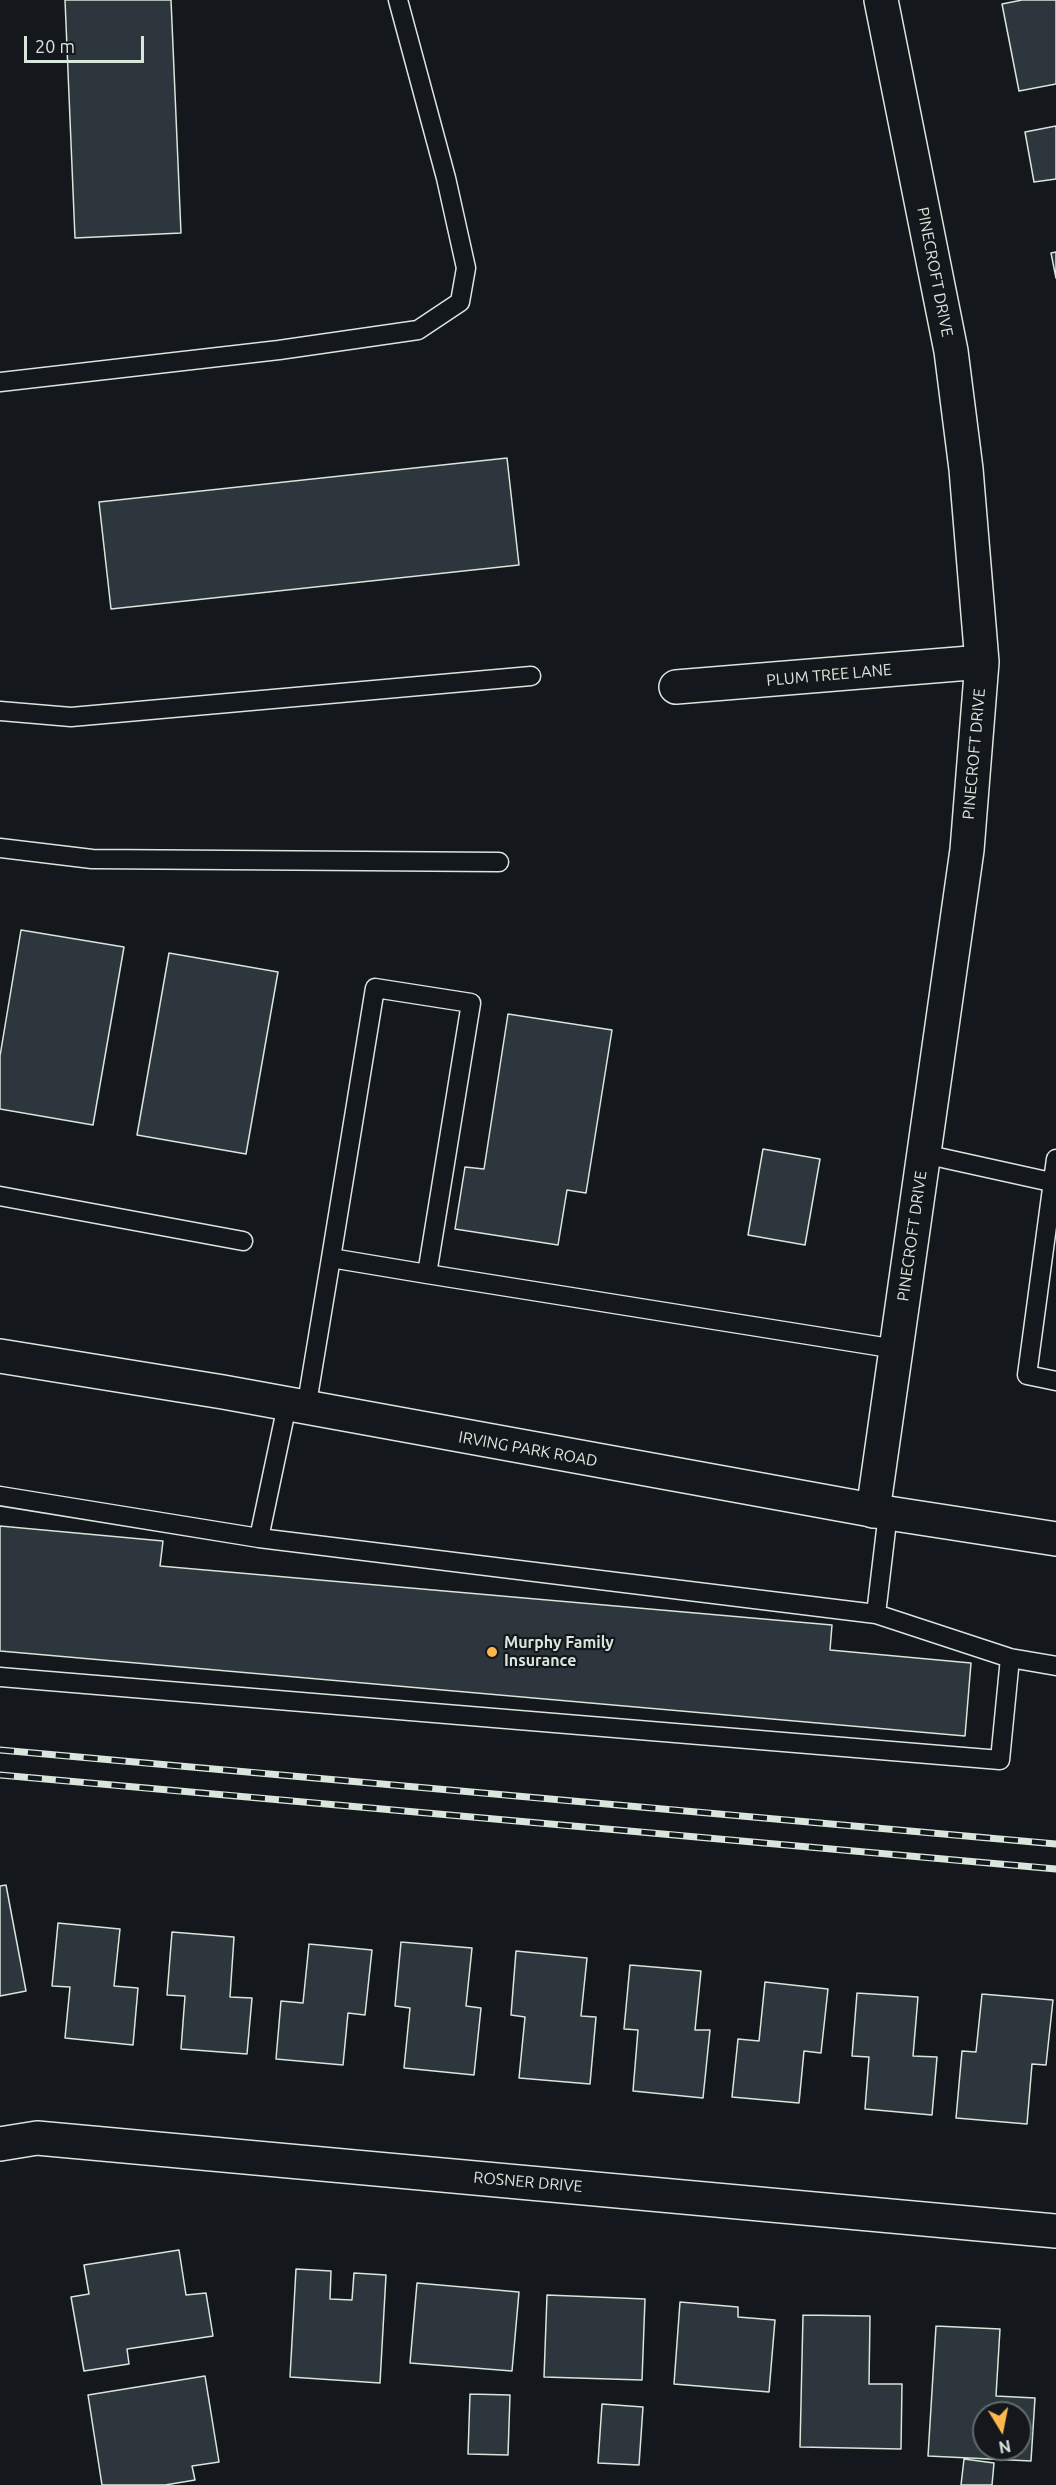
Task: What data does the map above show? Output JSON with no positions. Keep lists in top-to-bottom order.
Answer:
{
  "streets": {
    "street": [
      "PINECROFT DRIVE",
      "PLUM TREE LANE",
      "IRVING PARK ROAD",
      "ROSNER DRIVE"
    ]
  },
  "crossings": [
    ["PINECROFT DRIVE", "PLUM TREE LANE"],
    ["PINECROFT DRIVE", "IRVING PARK ROAD"]
  ],
  "places": ["Murphy Family Insurance"],
  "scale_bar": "20 m",
  "north": "bottom"
}
